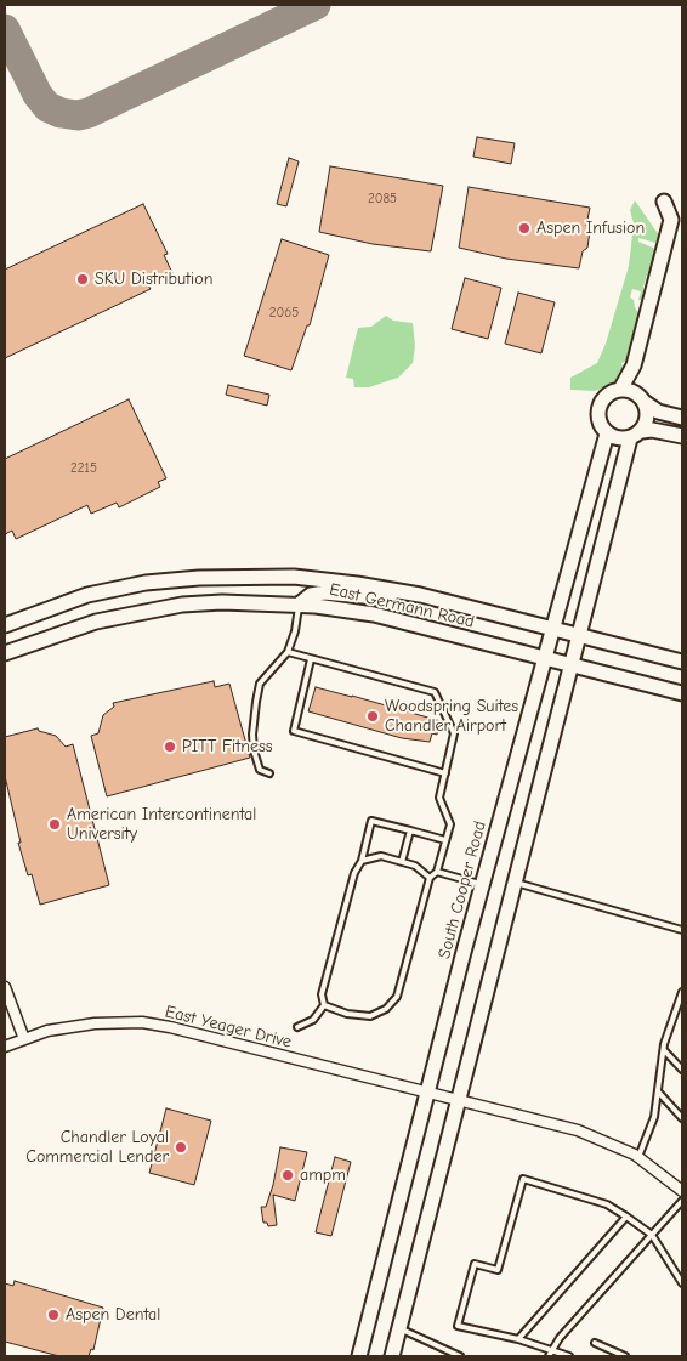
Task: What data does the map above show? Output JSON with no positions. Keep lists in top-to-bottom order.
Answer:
{
  "streets": {
    "main road": ["East Germann Road", "South Cooper Road"],
    "street": ["East Yeager Drive"]
  },
  "crossings": [
    ["East Germann Road", "South Cooper Road"],
    ["South Cooper Road", "East Yeager Drive"]
  ],
  "places": [
    "Aspen Infusion",
    "SKU Distribution",
    "Woodspring Suites Chandler Airport",
    "PITT Fitness",
    "American Intercontinental University",
    "Chandler Loyal Commercial Lender",
    "ampm",
    "Aspen Dental"
  ],
  "house_numbers": ["2085", "2065", "2215"]
}
